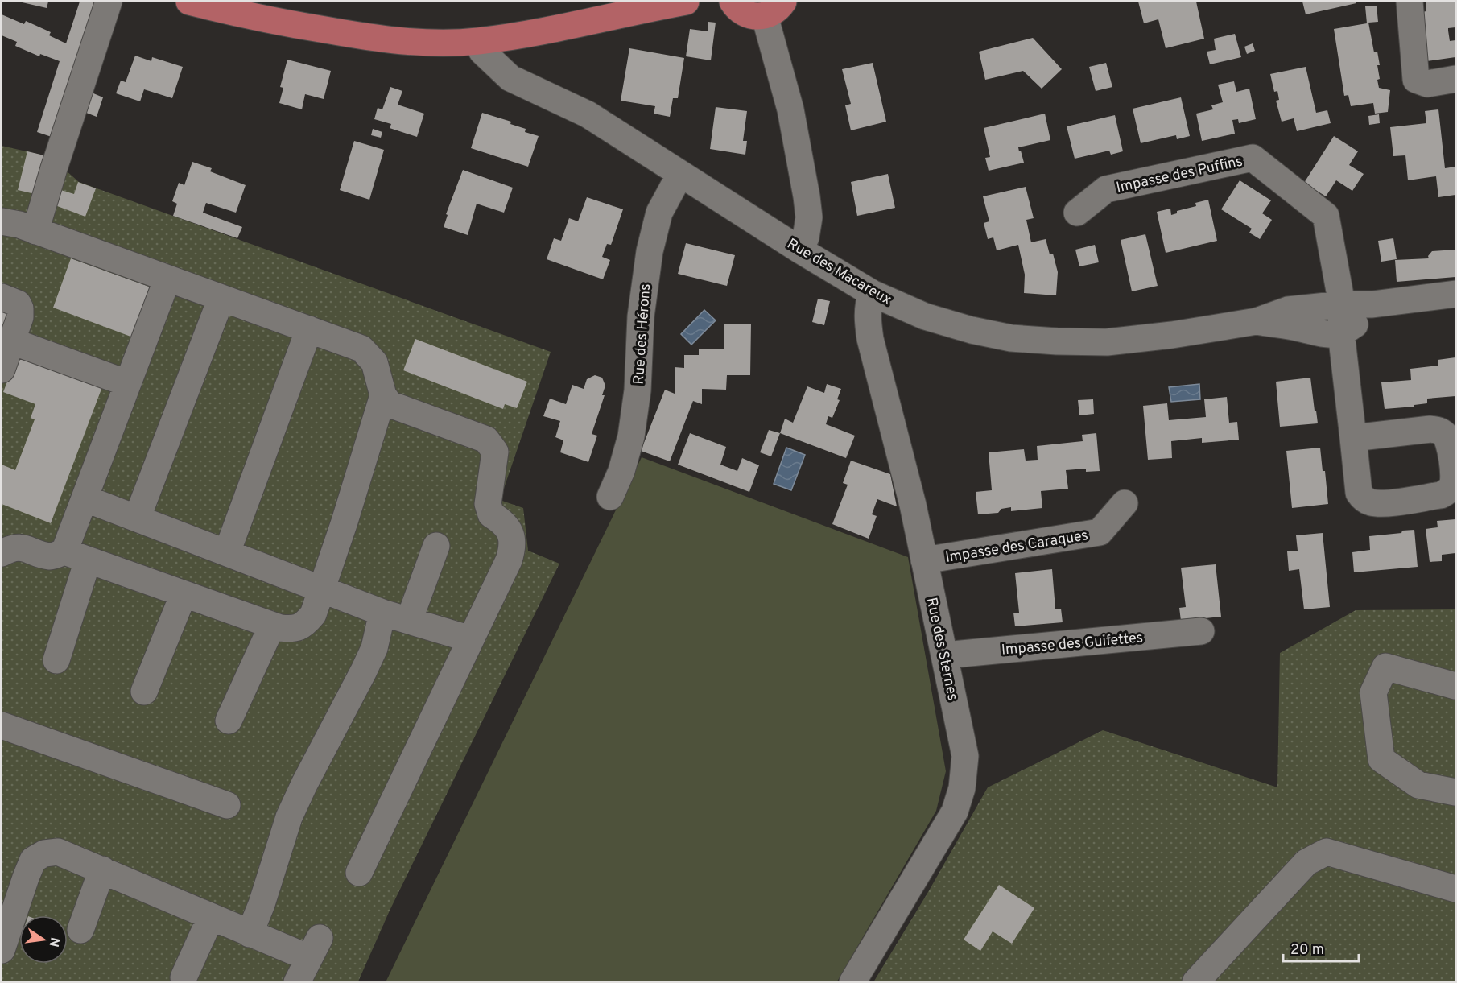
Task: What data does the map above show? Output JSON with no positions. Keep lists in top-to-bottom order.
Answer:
{
  "streets": {
    "street": [
      "Impasse des Puffins",
      "Rue des Macareux",
      "Rue des Hérons",
      "Impasse des Caraques",
      "Impasse des Guifettes",
      "Rue des Sternes"
    ]
  },
  "crossings": [
    ["Impasse des Puffins", "Rue des Macareux"],
    ["Rue des Macareux", "Rue des Hérons"],
    ["Rue des Macareux", "Rue des Sternes"],
    ["Impasse des Caraques", "Rue des Sternes"],
    ["Impasse des Guifettes", "Rue des Sternes"]
  ],
  "scale_bar": "20 m",
  "north": "right"
}
